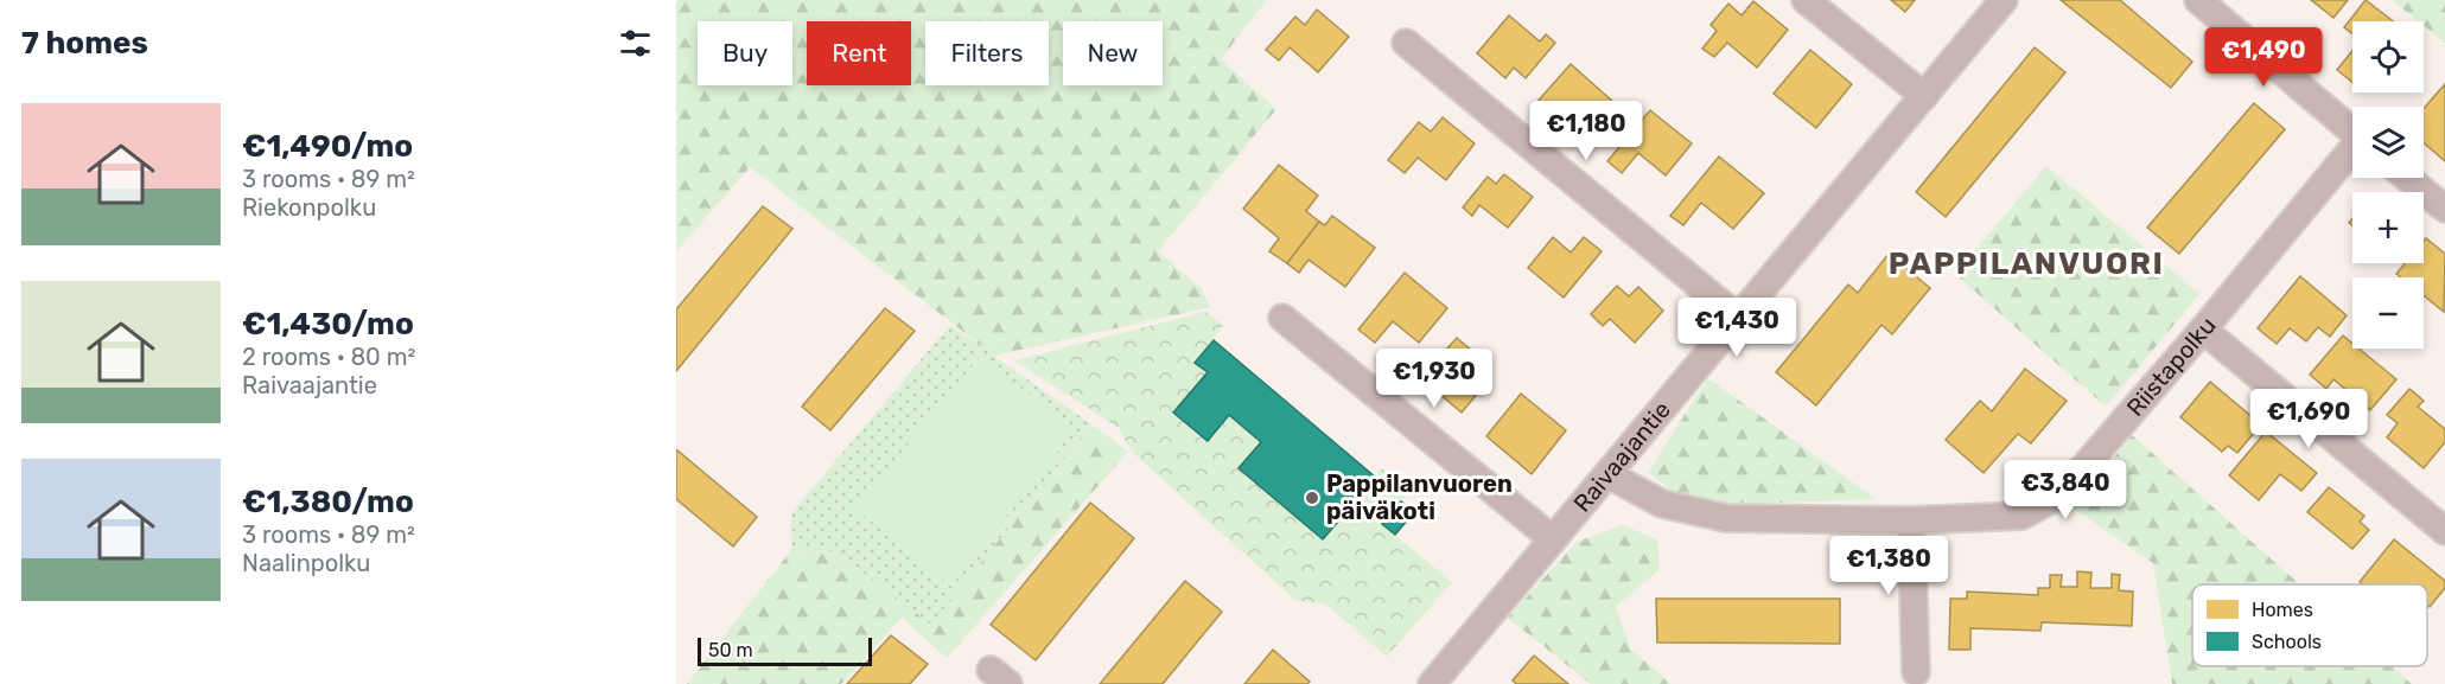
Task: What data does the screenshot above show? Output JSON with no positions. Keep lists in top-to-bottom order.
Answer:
{
  "streets": {
    "street": ["Riistapolku", "Raivaajantie"]
  },
  "crossings": [
    ["Riistapolku", "Raivaajantie"]
  ],
  "districts": ["PAPPILANVUORI"],
  "places": ["Pappilanvuoren päiväkoti"],
  "legend": ["Homes", "Schools"],
  "scale_bar": "50 m",
  "page": {
    "heading": "7 homes",
    "map_buttons": ["+", "−"],
    "chip": [
      "Buy",
      "Rent",
      "Filters",
      "New"
    ],
    "price": [
      "€1,490",
      "€1,180",
      "€1,430",
      "€1,930",
      "€1,690",
      "€3,840",
      "€1,380"
    ],
    "list": [
      {
        "name": "€1,490/mo",
        "note": "3 rooms · 89 m² · Riekonpolku"
      },
      {
        "name": "€1,430/mo",
        "note": "2 rooms · 80 m² · Raivaajantie"
      },
      {
        "name": "€1,380/mo",
        "note": "3 rooms · 89 m² · Naalinpolku"
      }
    ],
    "scale": "50 m"
  }
}
